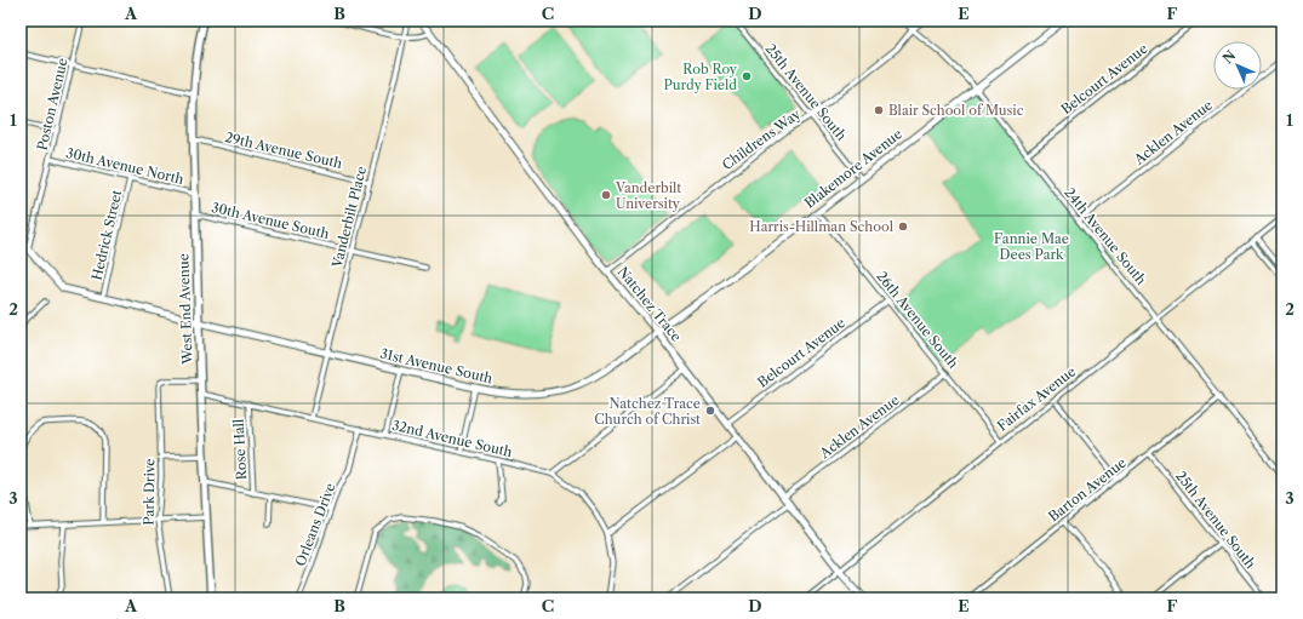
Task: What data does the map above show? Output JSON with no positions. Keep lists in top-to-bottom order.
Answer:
{
  "streets": {
    "main road": [
      "Blakemore Avenue",
      "Natchez Trace",
      "West End Avenue",
      "31st Avenue South"
    ],
    "street": [
      "Belcourt Avenue",
      "25th Avenue South",
      "Poston Avenue",
      "Acklen Avenue",
      "Childrens Way",
      "29th Avenue South",
      "30th Avenue North",
      "Vanderbilt Place",
      "30th Avenue South",
      "Hedrick Street",
      "24th Avenue South",
      "26th Avenue South",
      "Fairfax Avenue",
      "32nd Avenue South",
      "Rose Hall",
      "Barton Avenue",
      "Park Drive",
      "Orleans Drive"
    ]
  },
  "crossings": [
    ["Belcourt Avenue", "24th Avenue South"],
    ["Belcourt Avenue", "Natchez Trace"],
    ["Belcourt Avenue", "26th Avenue South"],
    ["25th Avenue South", "Childrens Way"],
    ["25th Avenue South", "Blakemore Avenue"],
    ["25th Avenue South", "Barton Avenue"],
    ["Poston Avenue", "30th Avenue North"],
    ["Poston Avenue", "31st Avenue South"],
    ["Acklen Avenue", "24th Avenue South"],
    ["Acklen Avenue", "Natchez Trace"],
    ["Acklen Avenue", "26th Avenue South"],
    ["Childrens Way", "24th Avenue South"],
    ["Childrens Way", "Natchez Trace"],
    ["29th Avenue South", "Vanderbilt Place"],
    ["29th Avenue South", "West End Avenue"],
    ["30th Avenue North", "Hedrick Street"],
    ["30th Avenue North", "West End Avenue"],
    ["Blakemore Avenue", "24th Avenue South"],
    ["Blakemore Avenue", "Natchez Trace"],
    ["Blakemore Avenue", "26th Avenue South"],
    ["Blakemore Avenue", "31st Avenue South"],
    ["Vanderbilt Place", "30th Avenue South"],
    ["Vanderbilt Place", "31st Avenue South"],
    ["Vanderbilt Place", "32nd Avenue South"],
    ["30th Avenue South", "West End Avenue"],
    ["Hedrick Street", "31st Avenue South"],
    ["24th Avenue South", "Fairfax Avenue"],
    ["24th Avenue South", "Barton Avenue"],
    ["Natchez Trace", "31st Avenue South"],
    ["Natchez Trace", "Fairfax Avenue"],
    ["West End Avenue", "31st Avenue South"],
    ["West End Avenue", "32nd Avenue South"],
    ["West End Avenue", "Park Drive"],
    ["26th Avenue South", "Fairfax Avenue"],
    ["32nd Avenue South", "Rose Hall"],
    ["32nd Avenue South", "Orleans Drive"]
  ],
  "parks": ["Fannie Mae Dees Park"],
  "places": [
    "Rob Roy Purdy Field",
    "Blair School of Music",
    "Vanderbilt University",
    "Harris-Hillman School",
    "Natchez Trace Church of Christ"
  ],
  "north": "top left",
  "grid": {
    "columns": [
      "A",
      "B",
      "C",
      "D",
      "E",
      "F"
    ],
    "rows": ["1", "2", "3"]
  }
}
